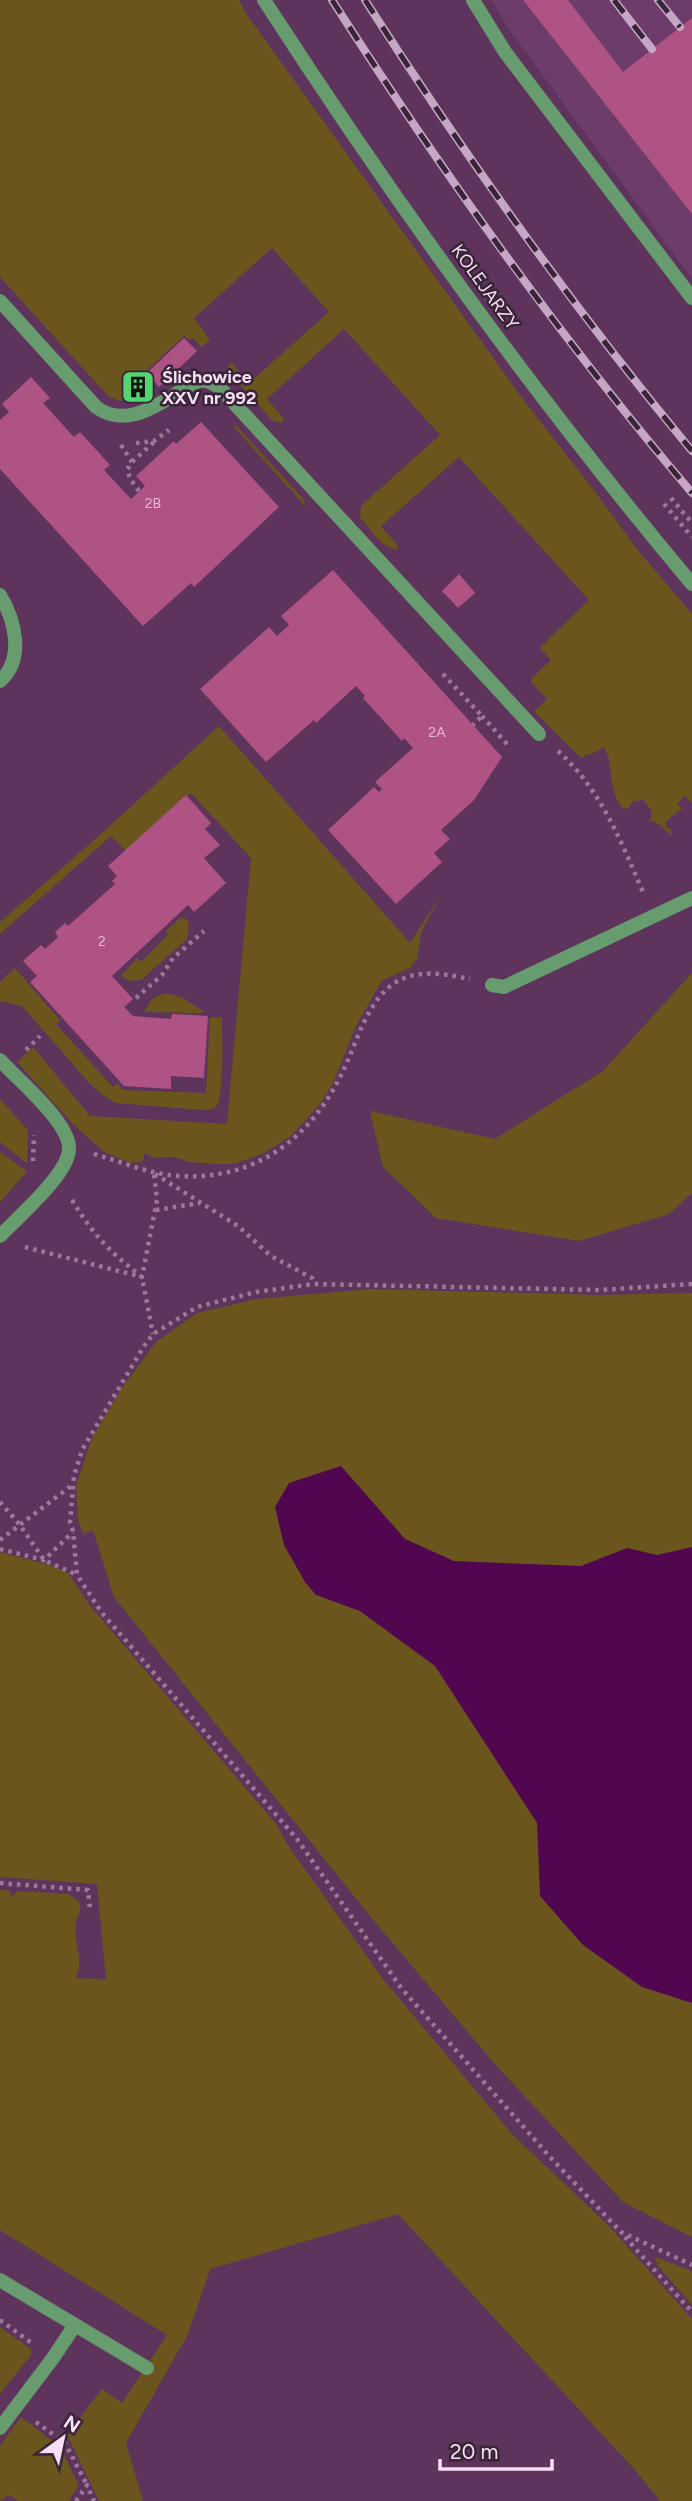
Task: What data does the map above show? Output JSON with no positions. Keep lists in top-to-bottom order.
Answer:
{
  "streets": {
    "street": ["KOLEJARZY"]
  },
  "places": {
    "building": ["Ślichowice XXV nr 992"]
  },
  "house_numbers": ["2B", "2A", "2"],
  "scale_bar": "20 m",
  "north": "top right"
}
